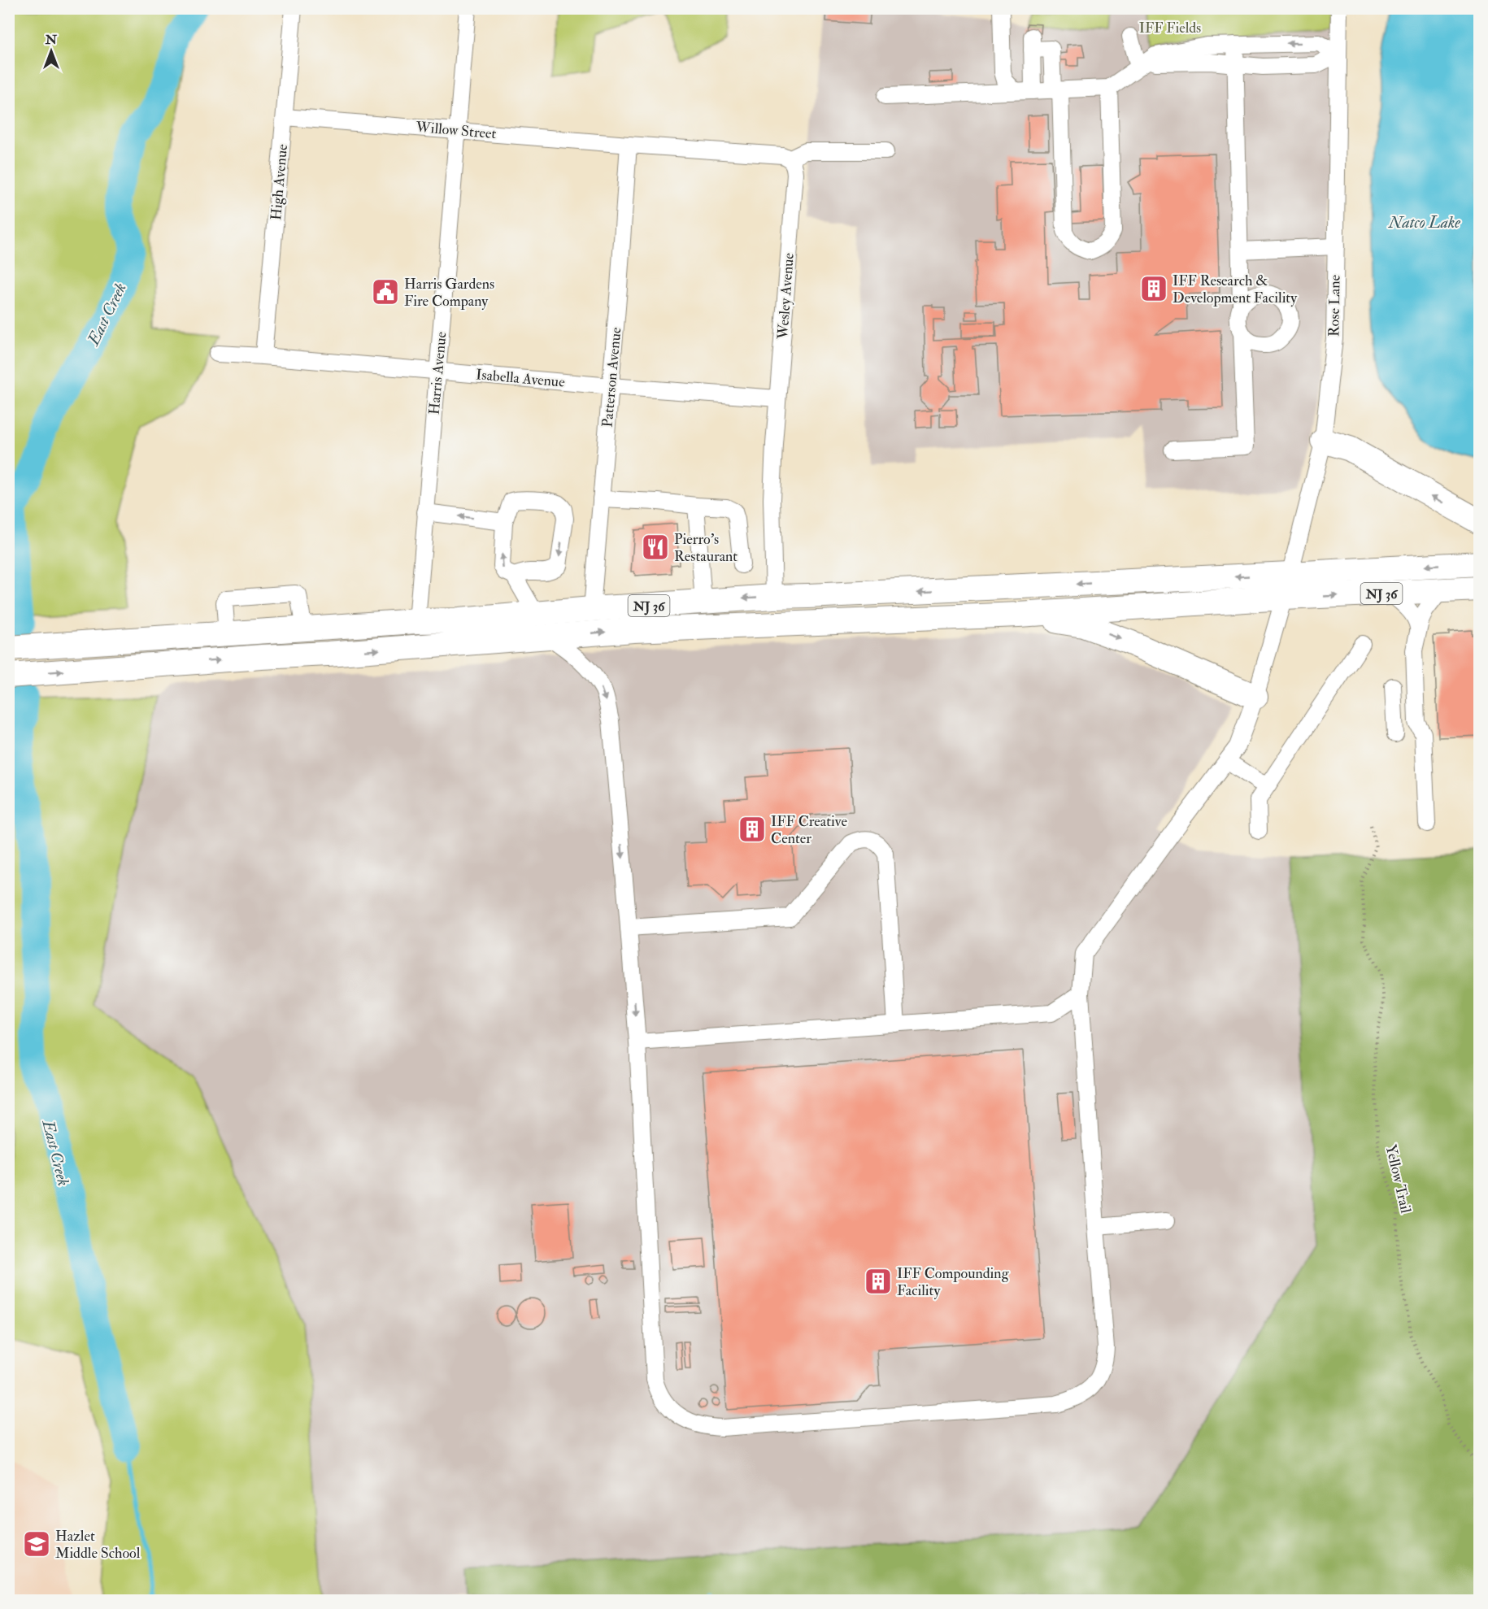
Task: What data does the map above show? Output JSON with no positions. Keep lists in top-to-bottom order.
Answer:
{
  "streets": {
    "highway": ["NJ 36"],
    "street": [
      "Willow Street",
      "High Avenue",
      "Wesley Avenue",
      "Rose Lane",
      "Harris Avenue",
      "Patterson Avenue",
      "Isabella Avenue"
    ],
    "path": ["Yellow Trail"]
  },
  "crossings": [
    ["Willow Street", "High Avenue"],
    ["Willow Street", "Harris Avenue"],
    ["Willow Street", "Patterson Avenue"],
    ["High Avenue", "Isabella Avenue"],
    ["Wesley Avenue", "Isabella Avenue"],
    ["Wesley Avenue", "NJ 36"],
    ["Rose Lane", "NJ 36"],
    ["Harris Avenue", "Isabella Avenue"],
    ["Harris Avenue", "NJ 36"],
    ["Patterson Avenue", "Isabella Avenue"],
    ["Patterson Avenue", "NJ 36"]
  ],
  "water": ["Natco Lake", "East Creek"],
  "parks": ["IFF Fields"],
  "places": {
    "building": ["IFF Research & Development Facility", "IFF Creative Center", "IFF Compounding Facility"],
    "public building": ["Harris Gardens Fire Company"],
    "restaurant": ["Pierro's Restaurant"],
    "school or university": ["Hazlet Middle School"]
  },
  "north": "top"
}
